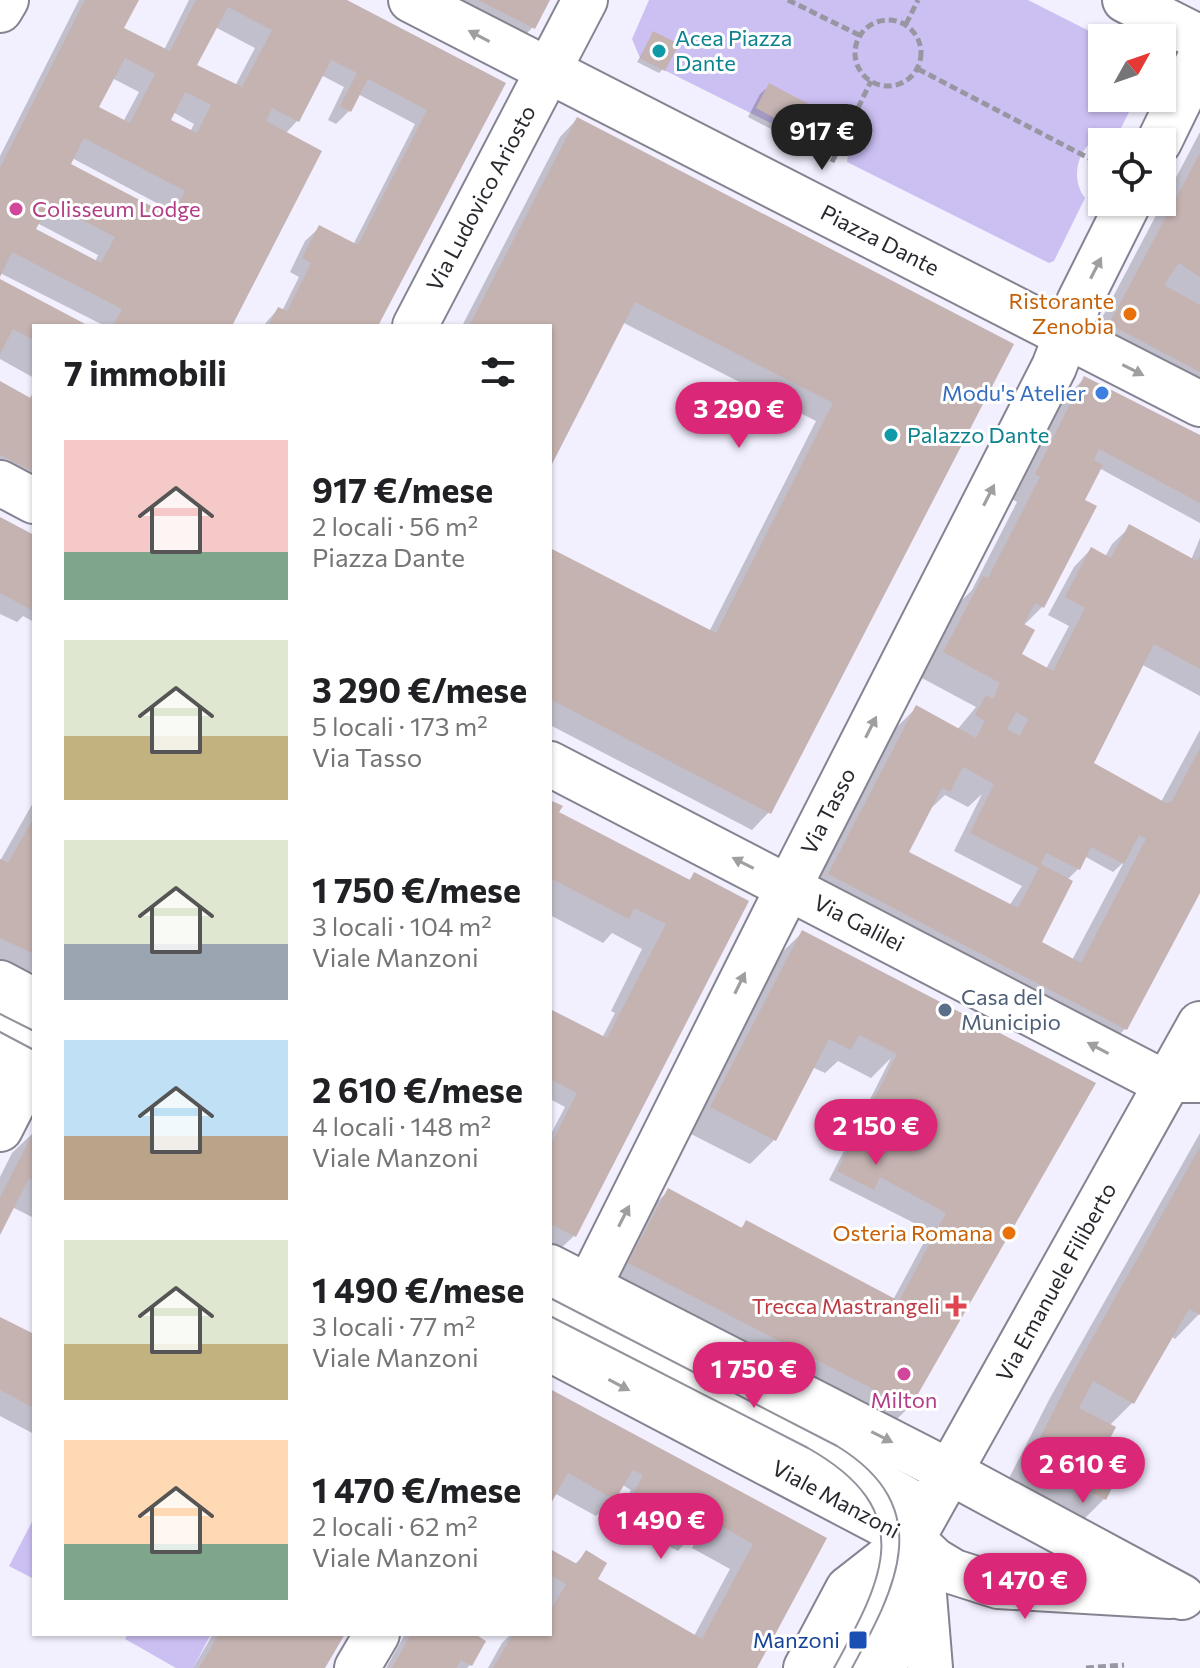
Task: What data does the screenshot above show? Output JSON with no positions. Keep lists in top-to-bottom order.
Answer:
{
  "streets": {
    "street": [
      "Via Ludovico Ariosto",
      "Piazza Dante",
      "Via Tasso",
      "Via Galilei",
      "Via Emanuele Filiberto",
      "Viale Manzoni"
    ]
  },
  "crossings": [
    ["Via Ludovico Ariosto", "Piazza Dante"],
    ["Piazza Dante", "Via Tasso"],
    ["Via Tasso", "Via Galilei"],
    ["Via Tasso", "Viale Manzoni"],
    ["Via Galilei", "Via Emanuele Filiberto"],
    ["Via Emanuele Filiberto", "Viale Manzoni"]
  ],
  "one_way": ["Via Tasso", "Via Galilei"],
  "places": {
    "other": [
      "Acea Piazza Dante",
      "Colisseum Lodge",
      "Ristorante Zenobia",
      "Modu's Atelier",
      "Palazzo Dante",
      "Casa del Municipio",
      "Osteria Romana",
      "Milton"
    ],
    "health": ["Trecca Mastrangeli"],
    "transit": ["Manzoni"]
  },
  "north": "top right",
  "page": {
    "price": [
      "917 €",
      "3 290 €",
      "2 150 €",
      "1 750 €",
      "2 610 €",
      "1 490 €",
      "1 470 €"
    ],
    "heading": "7 immobili",
    "list": [
      {
        "name": "917 €/mese",
        "note": "2 locali · 56 m² · Piazza Dante"
      },
      {
        "name": "3 290 €/mese",
        "note": "5 locali · 173 m² · Via Tasso"
      },
      {
        "name": "1 750 €/mese",
        "note": "3 locali · 104 m² · Viale Manzoni"
      },
      {
        "name": "2 610 €/mese",
        "note": "4 locali · 148 m² · Viale Manzoni"
      },
      {
        "name": "1 490 €/mese",
        "note": "3 locali · 77 m² · Viale Manzoni"
      },
      {
        "name": "1 470 €/mese",
        "note": "2 locali · 62 m² · Viale Manzoni"
      }
    ]
  }
}
